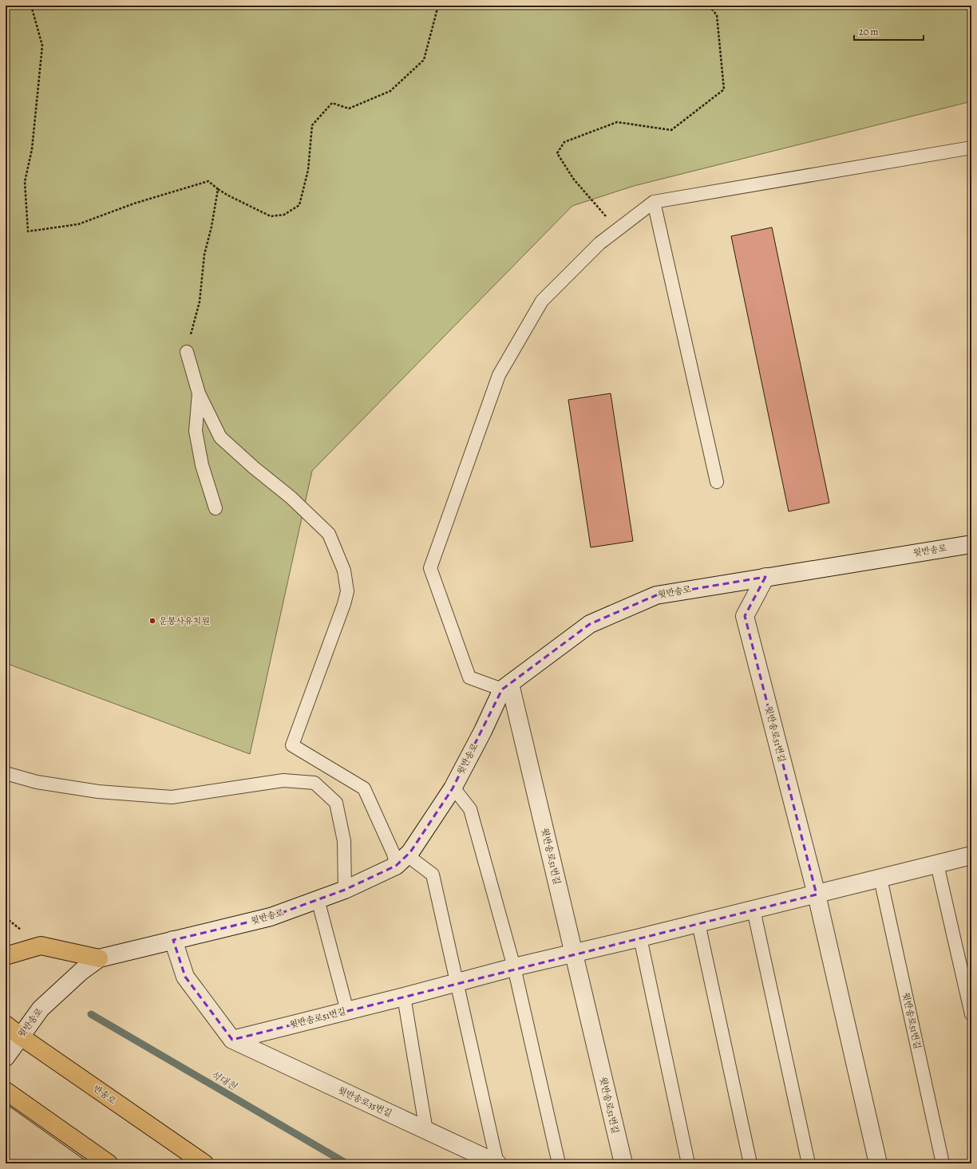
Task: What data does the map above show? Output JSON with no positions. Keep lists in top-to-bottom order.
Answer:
{
  "streets": {
    "main road": ["반송로"],
    "street": ["윗반송로", "윗반송로51번길", "윗반송로35번길"]
  },
  "crossings": [
    ["윗반송로", "윗반송로51번길"],
    ["윗반송로", "반송로"],
    ["윗반송로51번길", "윗반송로35번길"]
  ],
  "water": ["석대천"],
  "places": ["운봉사유치원"],
  "scale_bar": "20 m"
}
